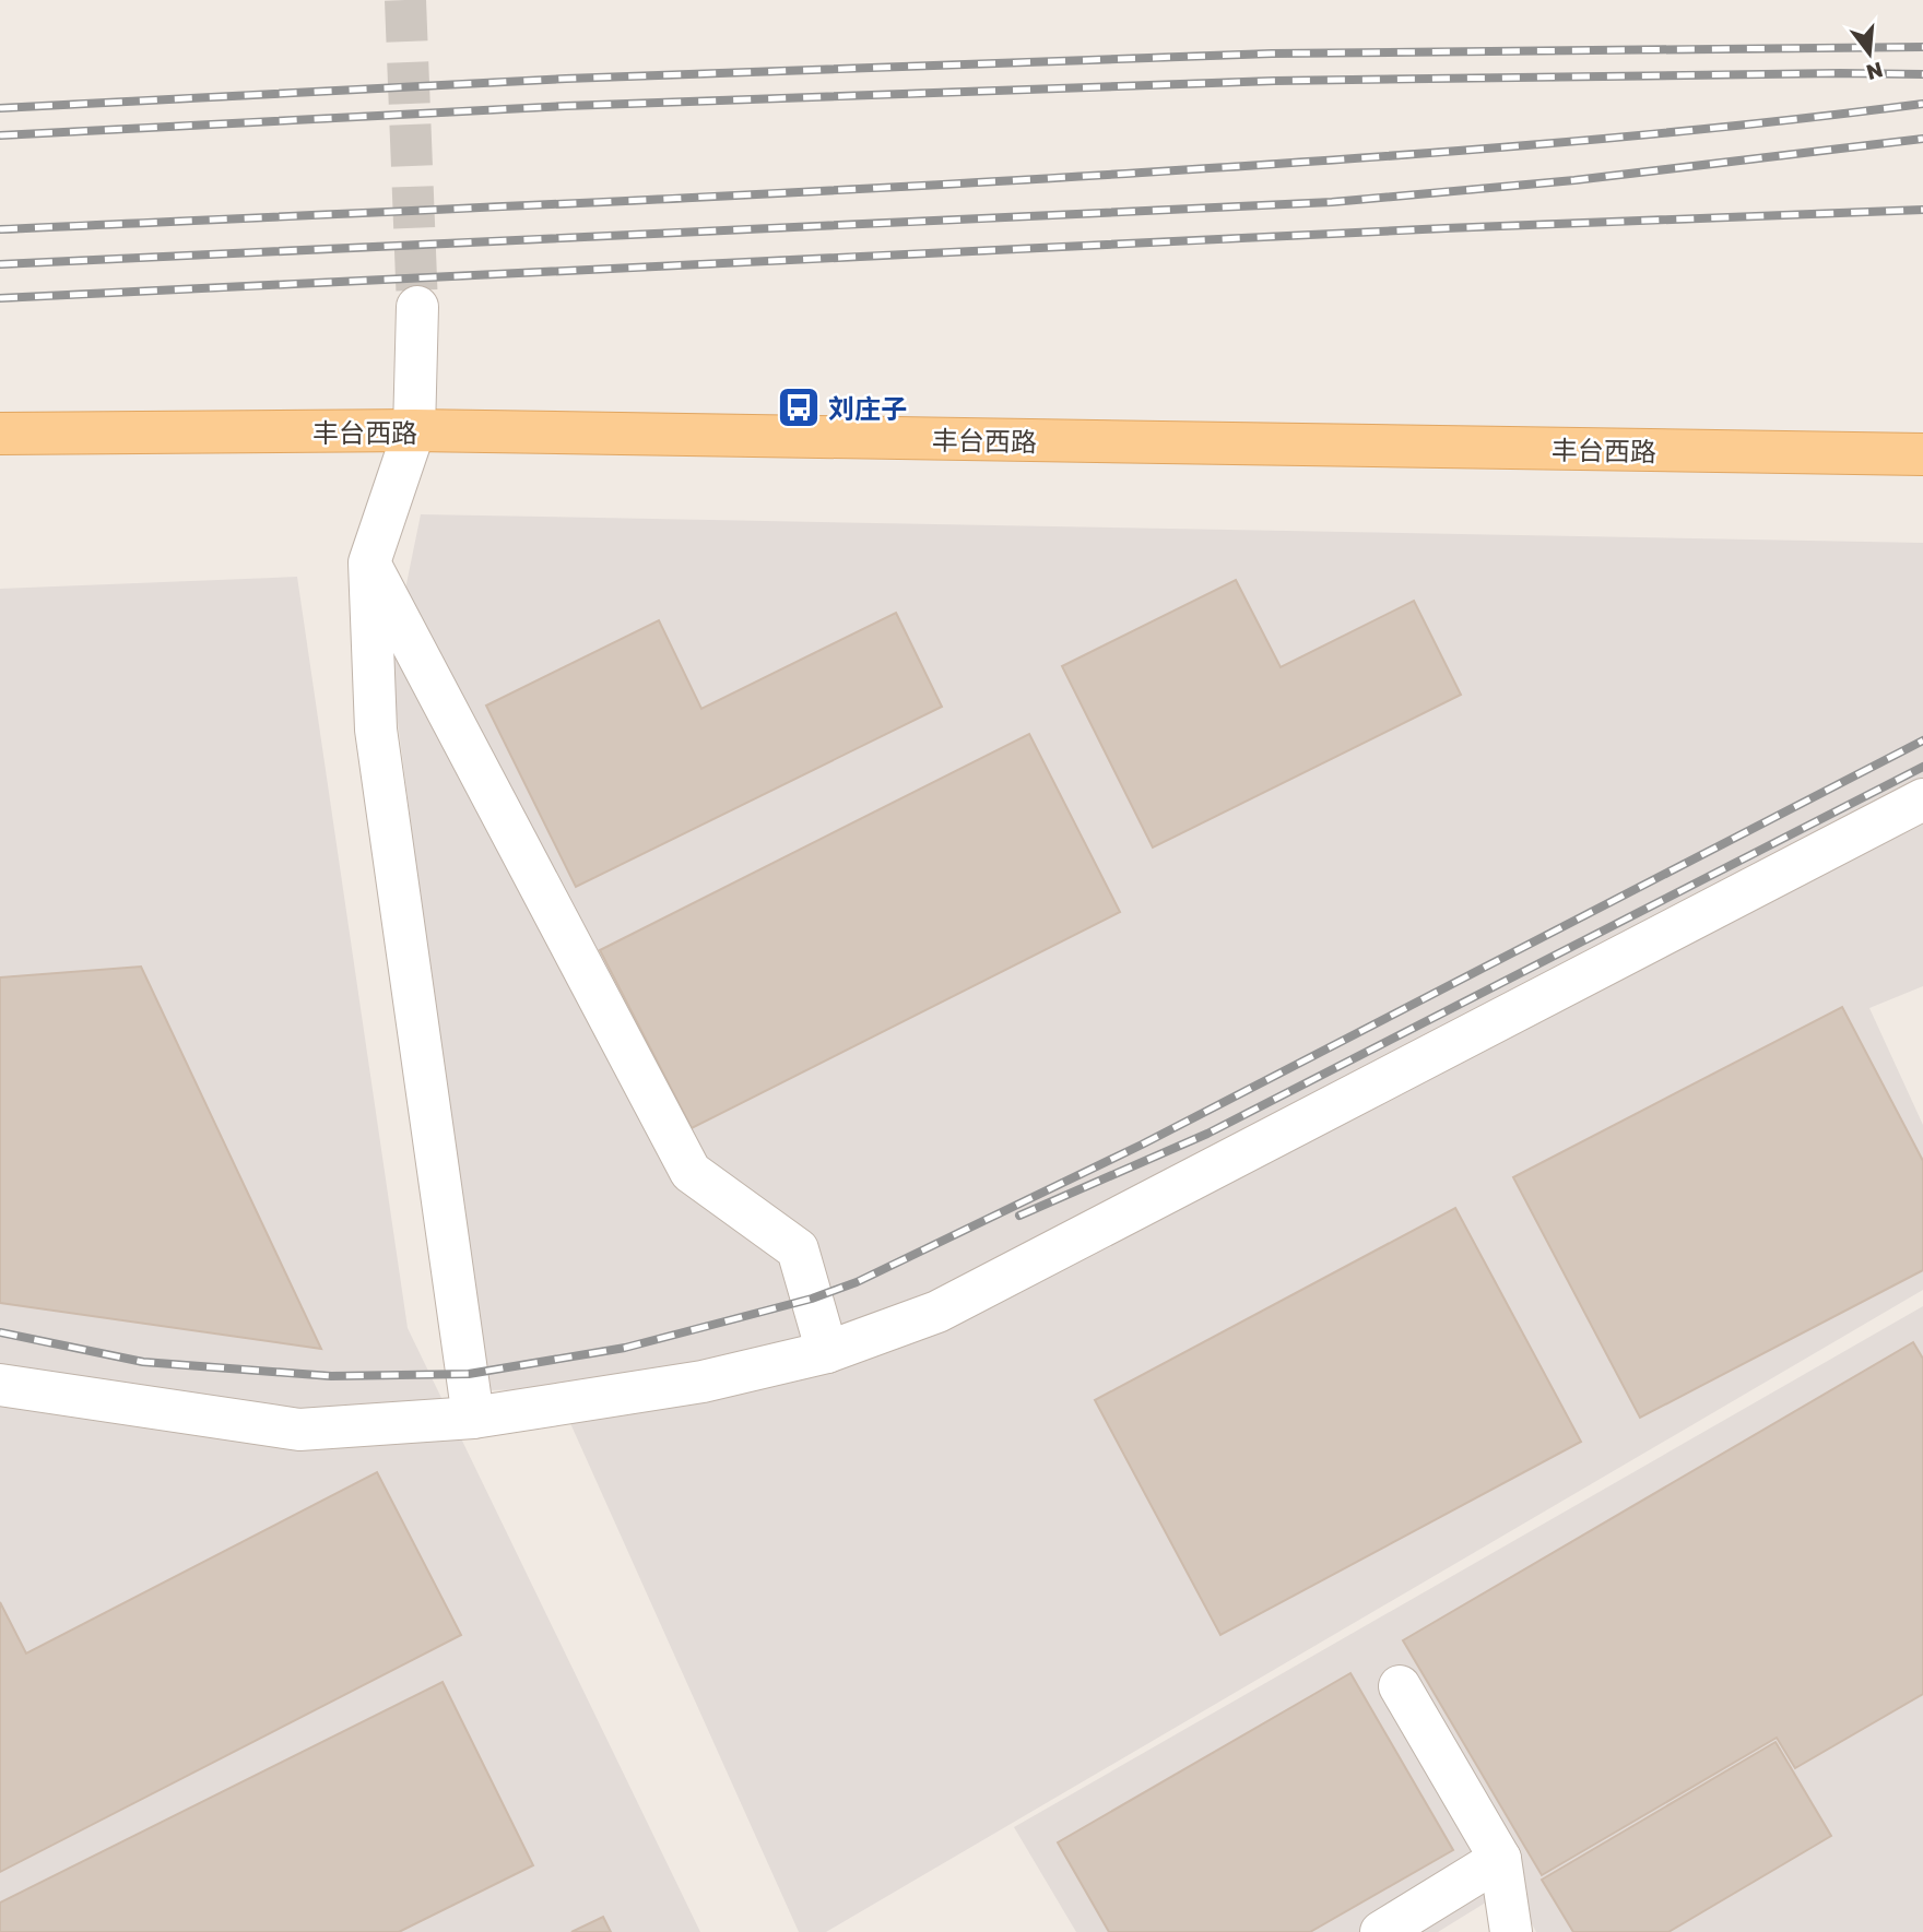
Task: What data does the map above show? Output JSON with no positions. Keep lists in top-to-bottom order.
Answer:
{
  "streets": {
    "main road": ["丰台西路"]
  },
  "places": {
    "bus stop": ["刘庄子"]
  },
  "north": "bottom"
}
